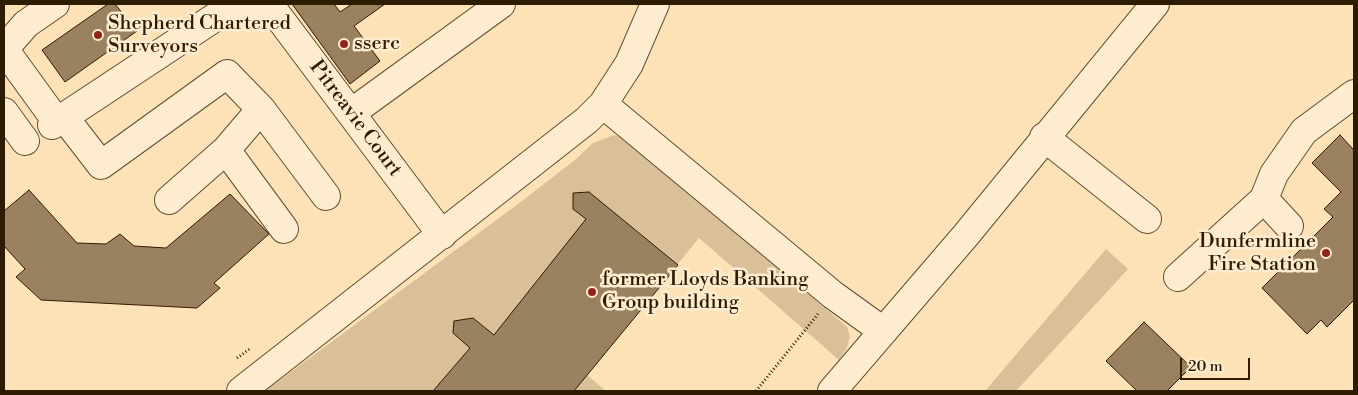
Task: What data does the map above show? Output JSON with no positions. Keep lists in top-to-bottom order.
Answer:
{
  "streets": {
    "street": ["Pitreavie Court"]
  },
  "places": [
    "Shepherd Chartered Surveyors",
    "sserc",
    "Dunfermline Fire Station",
    "former Lloyds Banking Group building"
  ],
  "scale_bar": "20 m"
}
